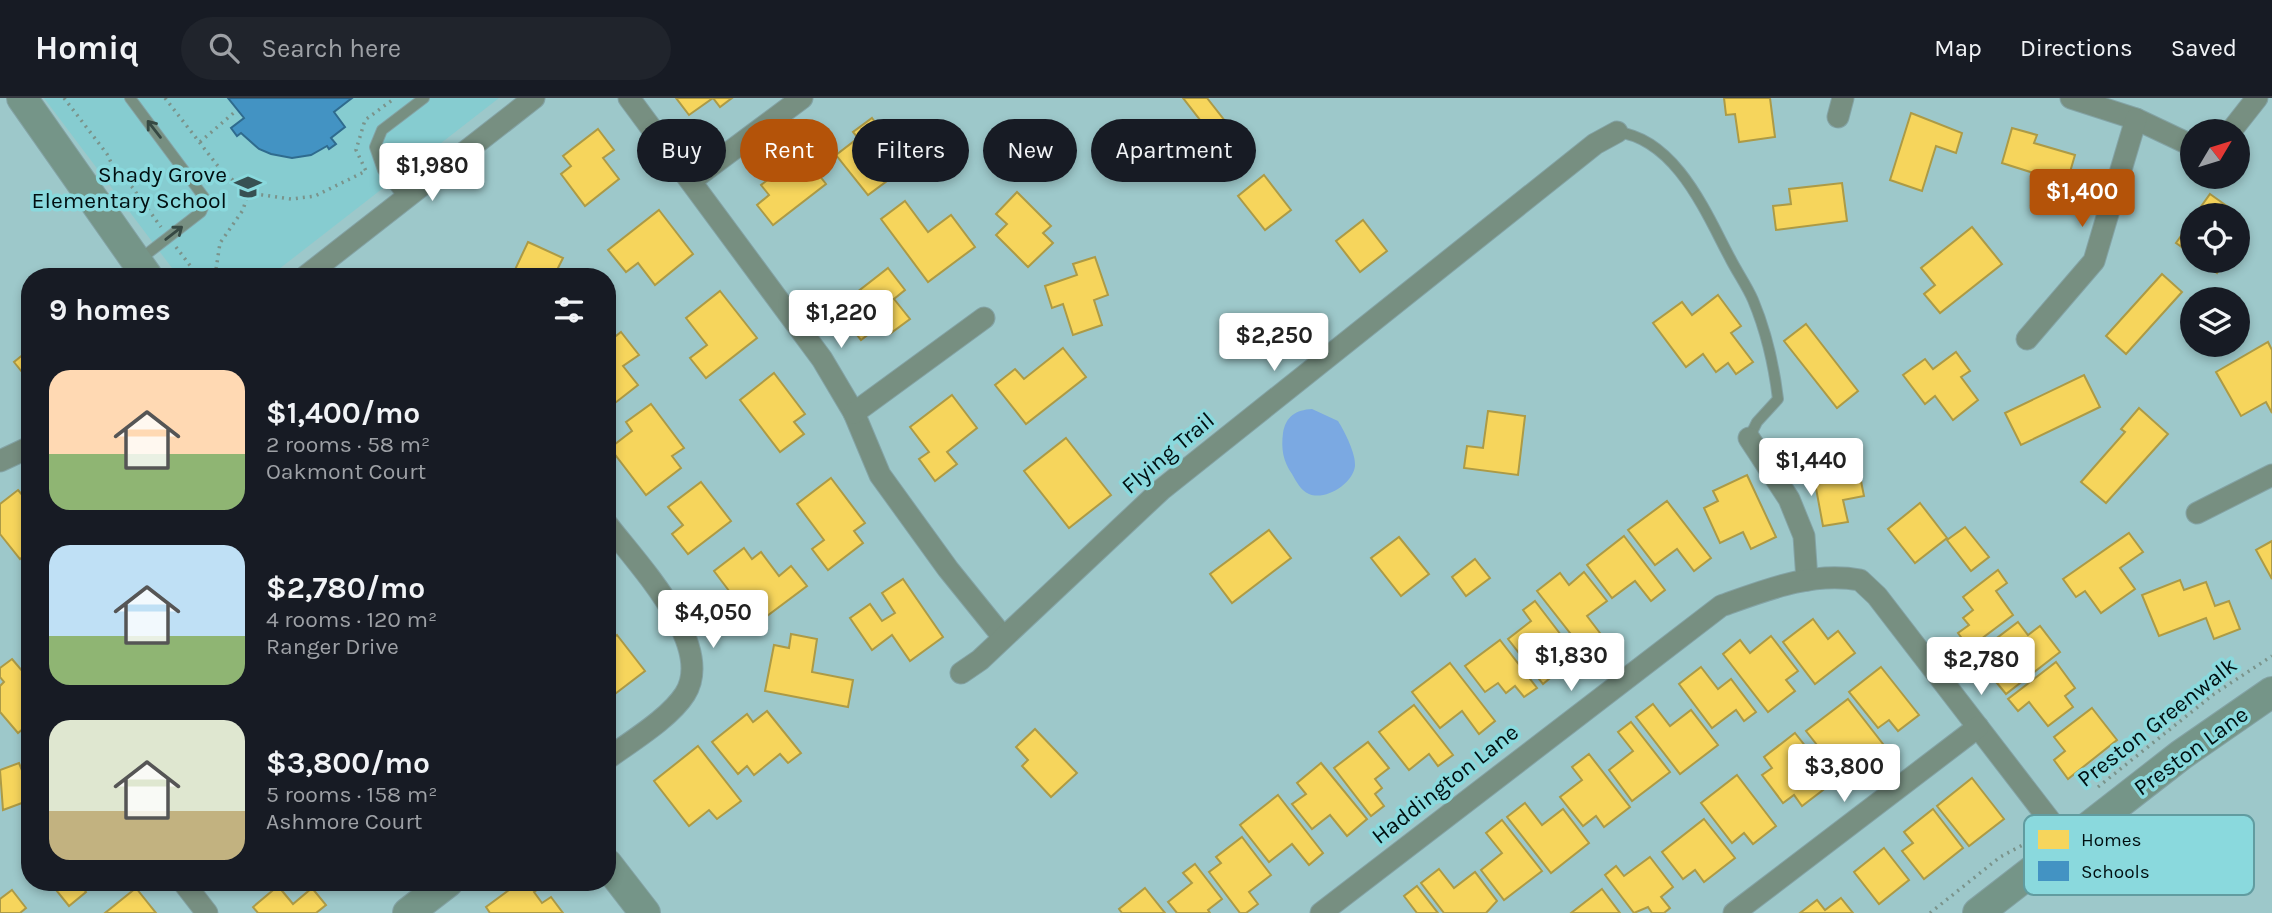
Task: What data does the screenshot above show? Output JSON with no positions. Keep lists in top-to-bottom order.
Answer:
{
  "streets": {
    "street": ["Flying Trail", "Preston Lane", "Haddington Lane"],
    "path": ["Preston Greenwalk"]
  },
  "places": {
    "school or university": ["Shady Grove Elementary School"]
  },
  "legend": ["Homes", "Schools"],
  "north": "top right",
  "page": {
    "header": "Homiq",
    "search": "Search here",
    "nav": ["Map", "Directions", "Saved"],
    "chip": [
      "Buy",
      "Rent",
      "Filters",
      "New",
      "Apartment"
    ],
    "price": [
      "$1,980",
      "$1,400",
      "$1,220",
      "$2,250",
      "$1,440",
      "$4,050",
      "$1,830",
      "$2,780",
      "$3,800"
    ],
    "heading": "9 homes",
    "list": [
      {
        "name": "$1,400/mo",
        "note": "2 rooms · 58 m² · Oakmont Court"
      },
      {
        "name": "$2,780/mo",
        "note": "4 rooms · 120 m² · Ranger Drive"
      },
      {
        "name": "$3,800/mo",
        "note": "5 rooms · 158 m² · Ashmore Court"
      }
    ]
  }
}
